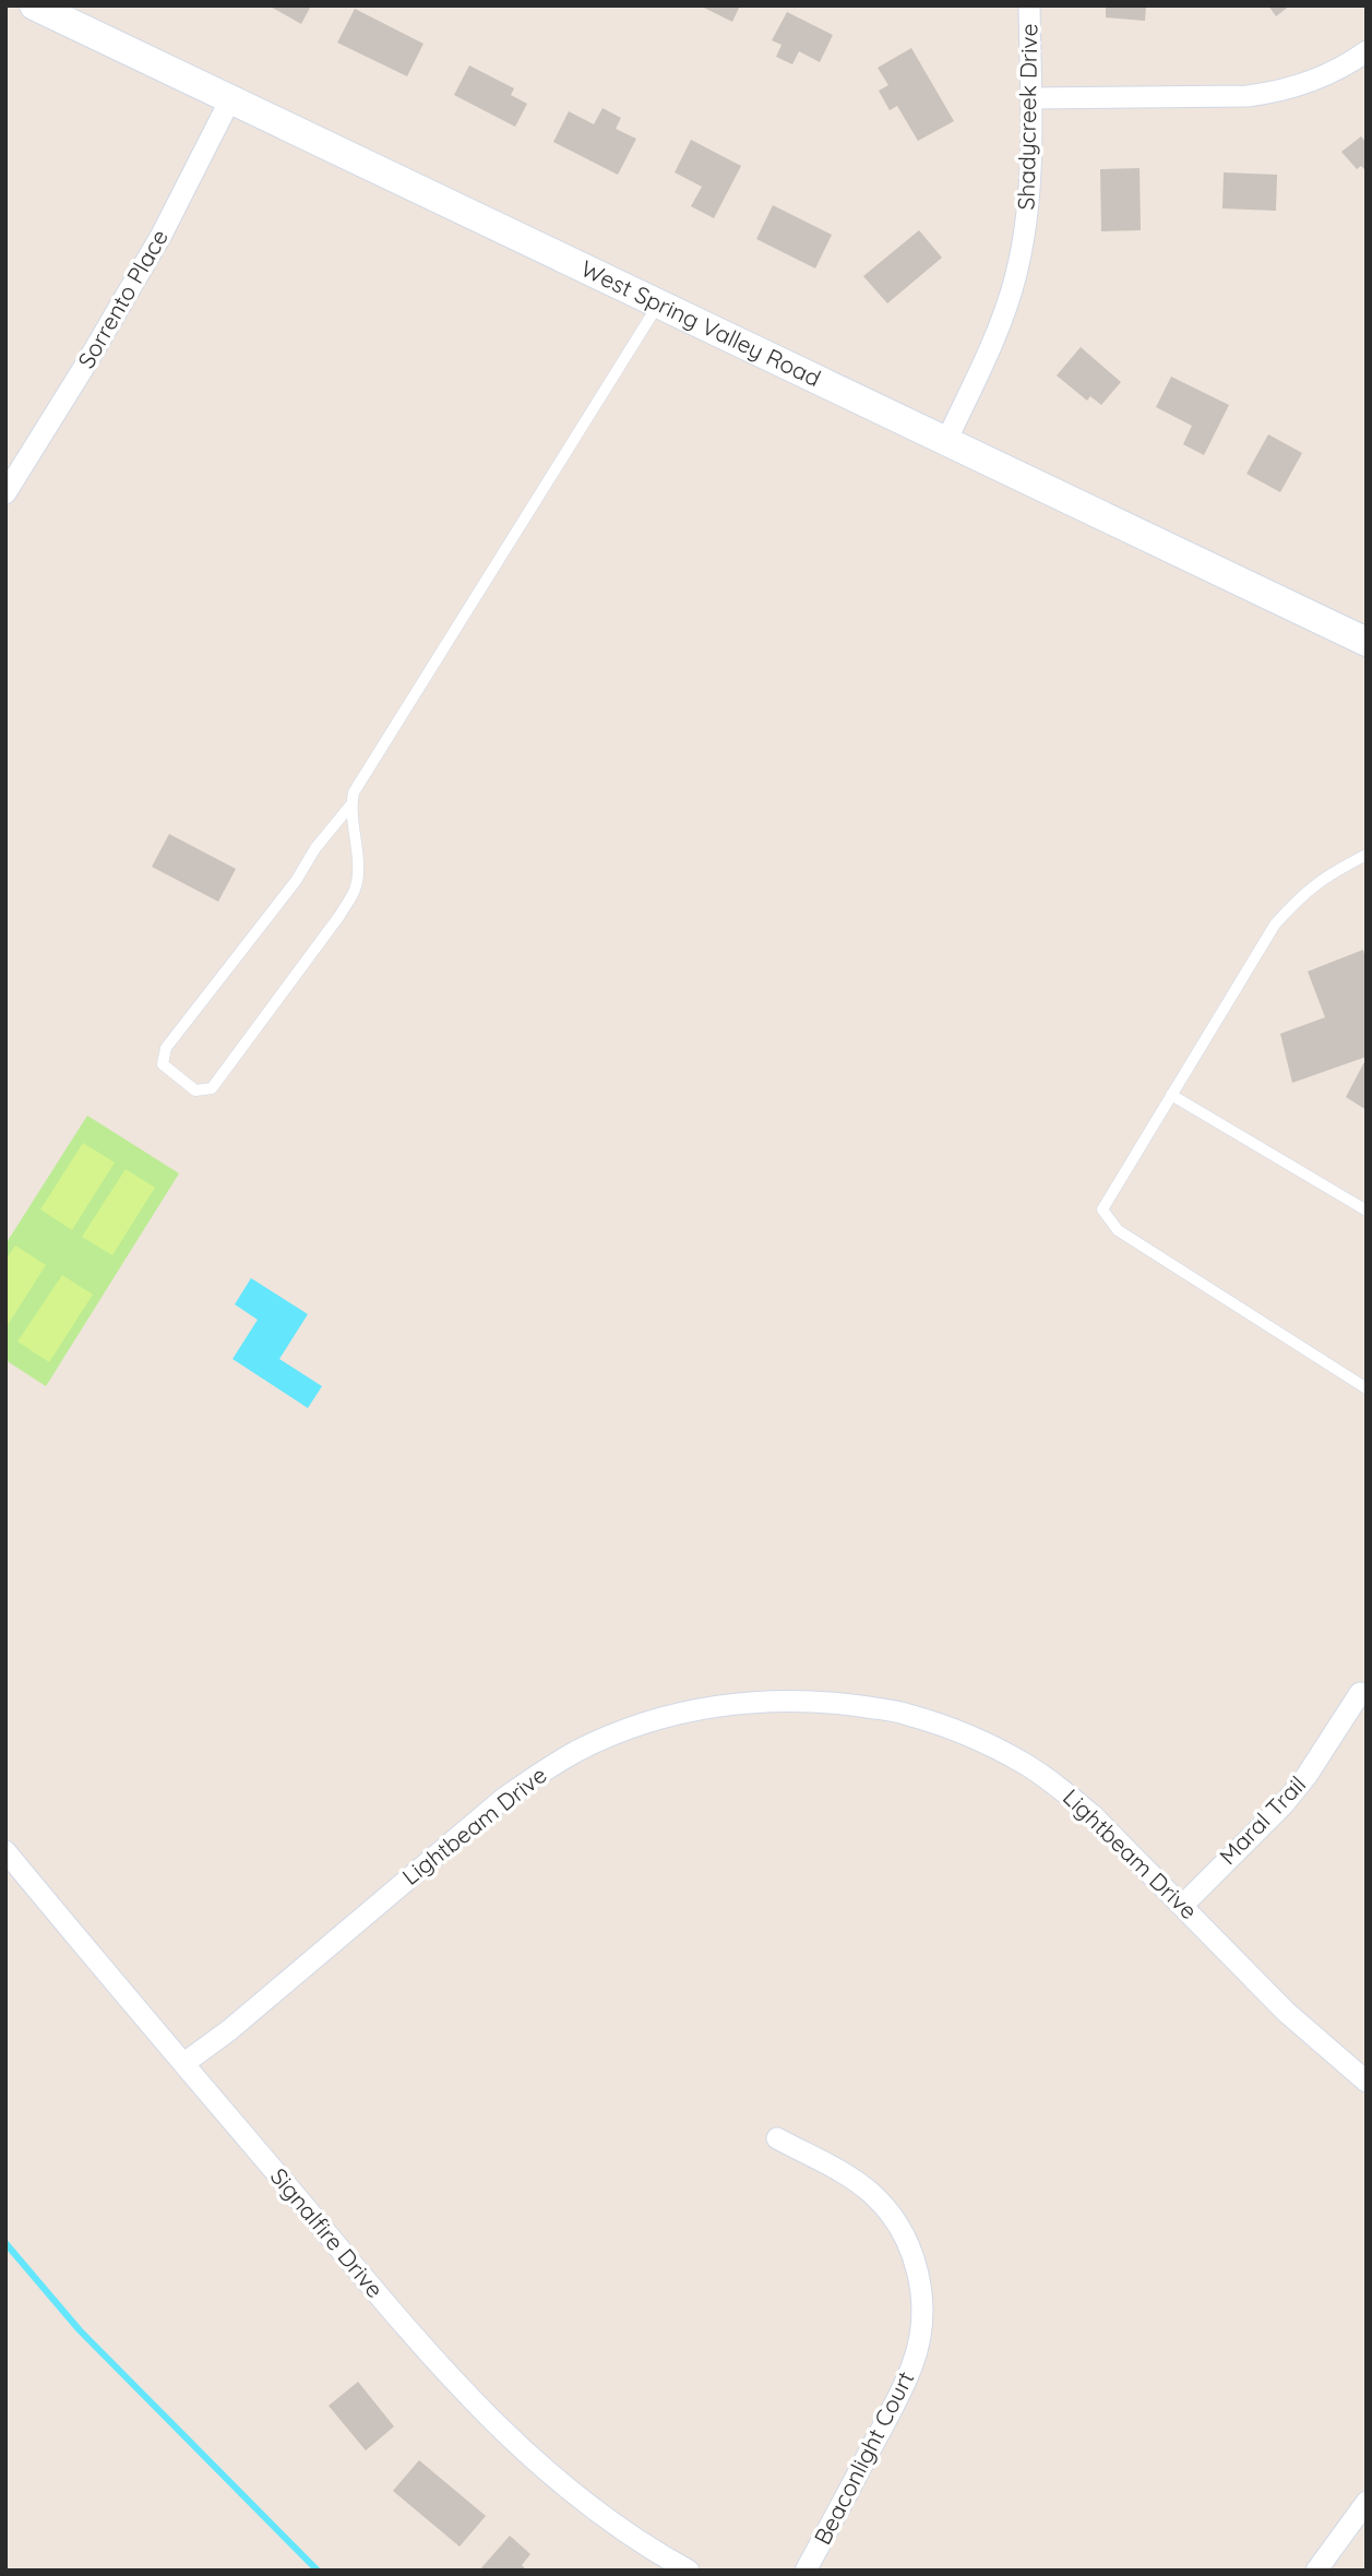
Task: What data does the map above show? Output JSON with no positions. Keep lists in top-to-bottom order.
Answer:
{
  "streets": {
    "street": [
      "Shadycreek Drive",
      "Sorrento Place",
      "West Spring Valley Road",
      "Maral Trail",
      "Lightbeam Drive",
      "Signalfire Drive",
      "Beaconlight Court"
    ]
  },
  "crossings": [
    ["Shadycreek Drive", "West Spring Valley Road"],
    ["Sorrento Place", "West Spring Valley Road"],
    ["Maral Trail", "Lightbeam Drive"],
    ["Lightbeam Drive", "Signalfire Drive"]
  ]
}
